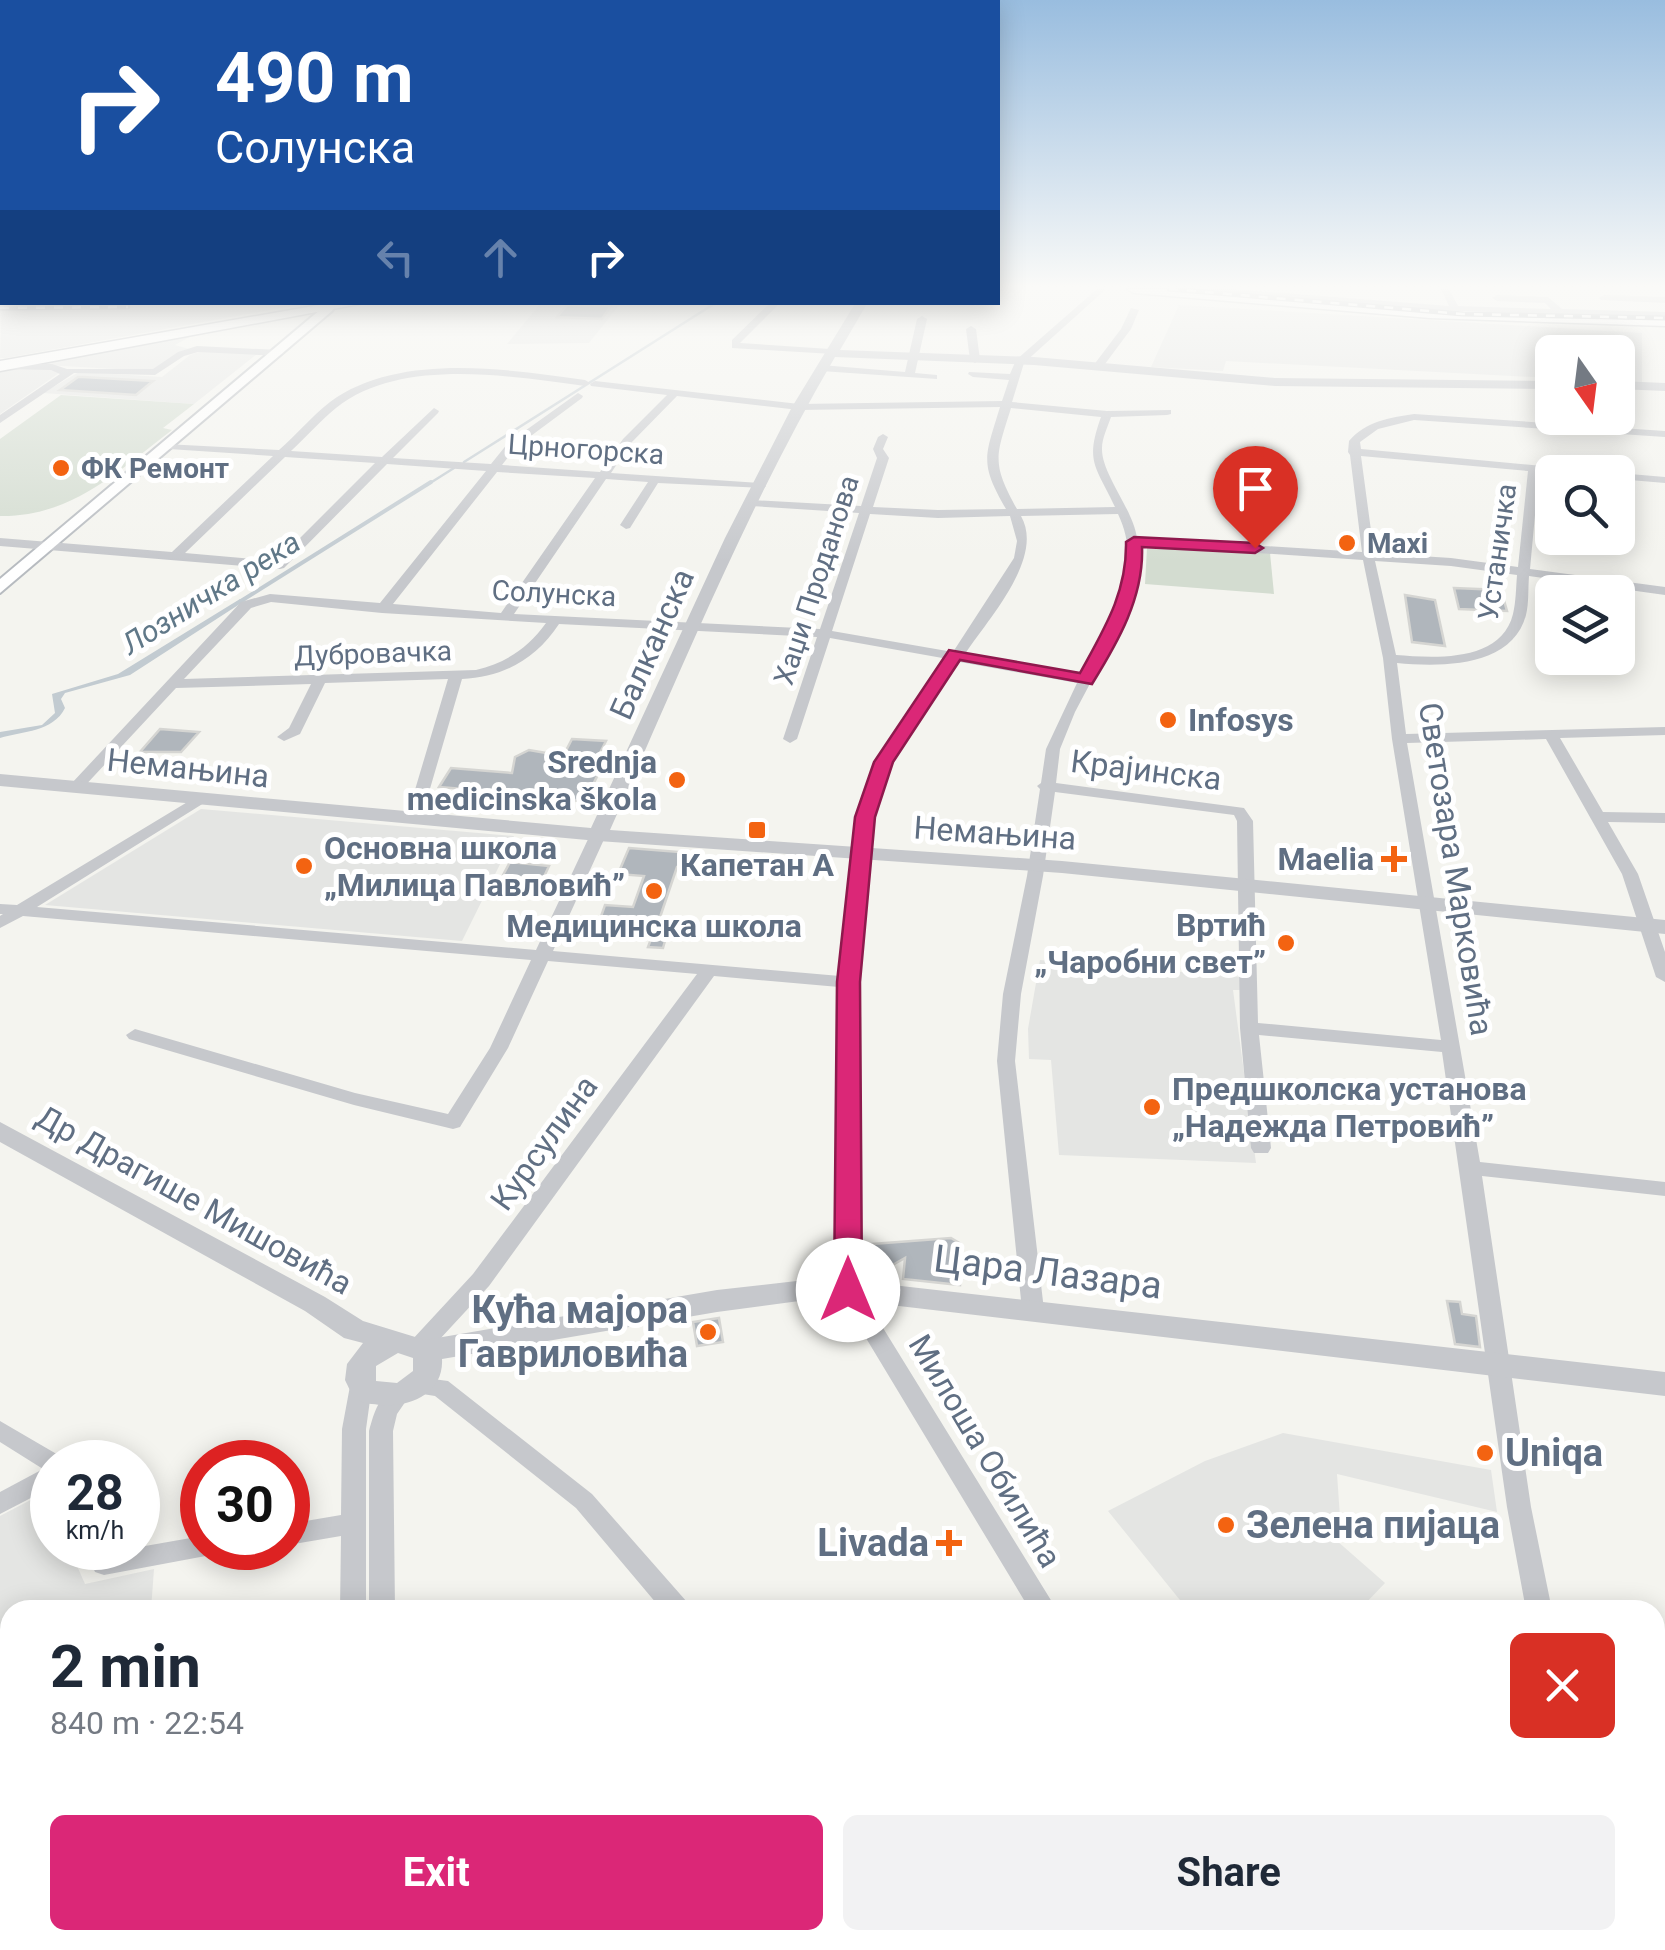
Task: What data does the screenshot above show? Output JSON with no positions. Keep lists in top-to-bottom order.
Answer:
{
  "streets": {
    "street": [
      "Црногорска",
      "Устаничка",
      "Хаџи Проданова",
      "Солунска",
      "Балканска",
      "Дубровачка",
      "Немањина",
      "Крајинска",
      "Светозара Марковића",
      "Курсулина",
      "Др Драгише Мишовића",
      "Цара Лазара",
      "Милоша Обилића"
    ]
  },
  "crossings": [
    ["Црногорска", "Балканска"],
    ["Устаничка", "Светозара Марковића"],
    ["Хаџи Проданова", "Солунска"],
    ["Солунска", "Балканска"],
    ["Солунска", "Дубровачка"],
    ["Балканска", "Немањина"],
    ["Немањина", "Крајинска"],
    ["Немањина", "Светозара Марковића"],
    ["Светозара Марковића", "Цара Лазара"],
    ["Курсулина", "Др Драгише Мишовића"],
    ["Курсулина", "Цара Лазара"],
    ["Др Драгише Мишовића", "Цара Лазара"],
    ["Цара Лазара", "Милоша Обилића"]
  ],
  "water": ["Лозничка река"],
  "places": {
    "other": [
      "ФК Ремонт",
      "Maxi",
      "Infosys",
      "Srednja medicinska škola",
      "Основна школа „Милица Павловић”",
      "Медицинска школа",
      "Вртић „Чаробни свет”",
      "Предшколска установа „Надежда Петровић”",
      "Кућа мајора Гавриловића",
      "Uniqa",
      "Зелена пијаца"
    ],
    "transit": ["Капетан А"],
    "health": ["Maelia", "Livada"]
  },
  "north": "bottom",
  "page": {
    "turn": ["490 m", "Солунска"],
    "speed": "28 km/h",
    "limit": "30",
    "heading": ["2 min", "840 m · 22:54"],
    "buttons": ["Exit", "Share"]
  }
}
